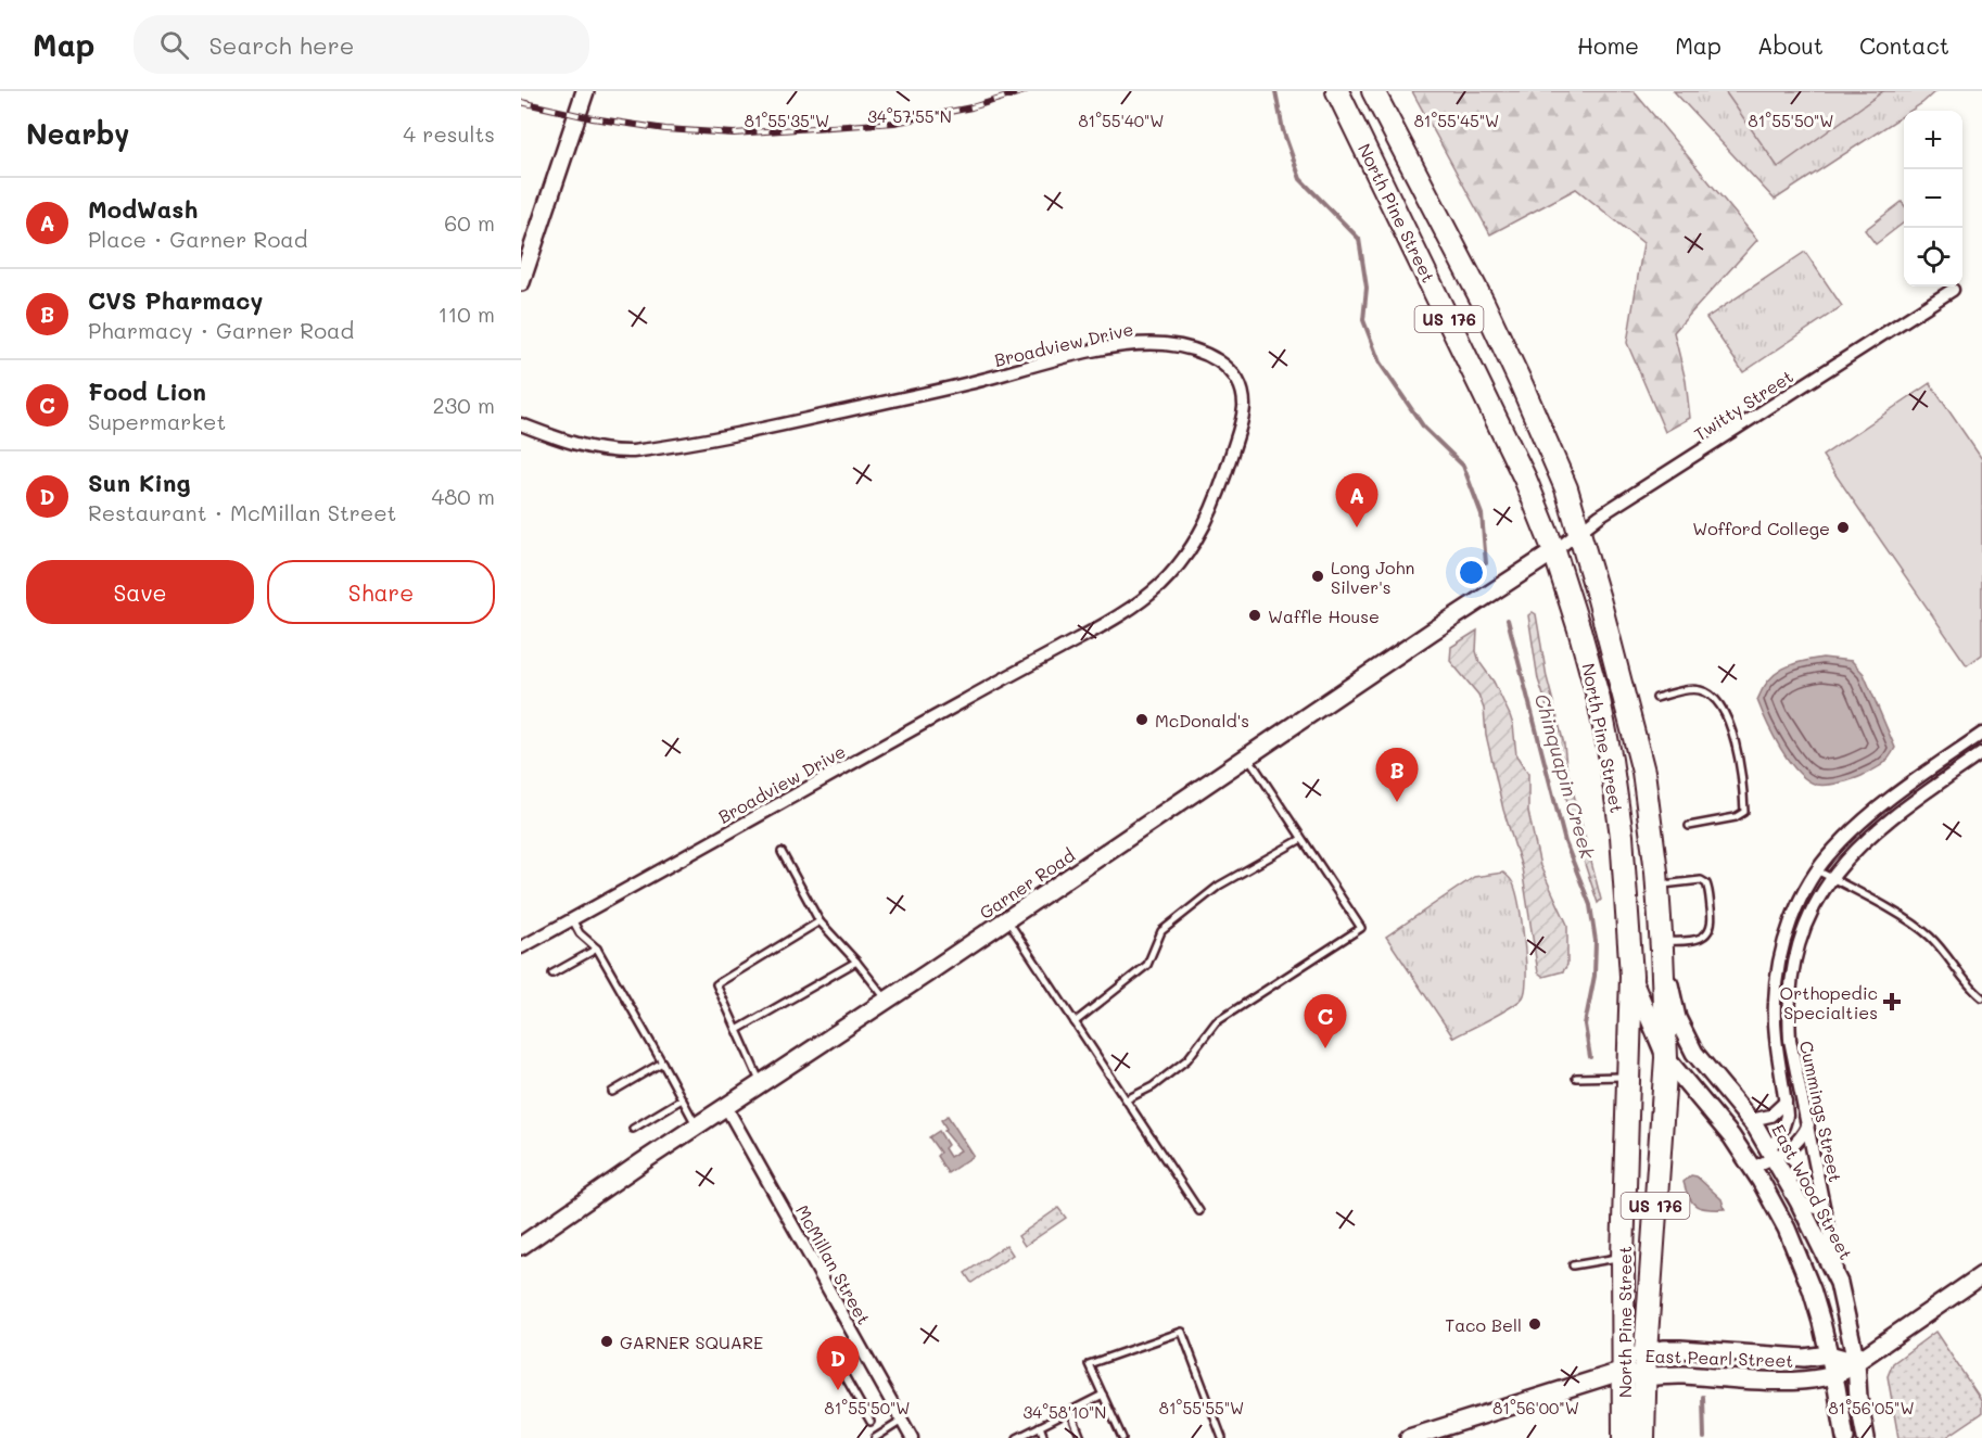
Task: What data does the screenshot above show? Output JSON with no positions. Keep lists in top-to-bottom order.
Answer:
{
  "streets": {
    "highway": ["North Pine Street", "US 176"],
    "street": [
      "Broadview Drive",
      "Twitty Street",
      "Garner Road",
      "Cummings Street",
      "East Wood Street",
      "McMillan Street",
      "East Pearl Street"
    ]
  },
  "crossings": [
    ["North Pine Street", "Twitty Street"],
    ["North Pine Street", "Garner Road"],
    ["North Pine Street", "East Wood Street"],
    ["North Pine Street", "East Pearl Street"],
    ["Twitty Street", "Garner Road"],
    ["Garner Road", "McMillan Street"],
    ["Cummings Street", "East Wood Street"],
    ["East Wood Street", "East Pearl Street"]
  ],
  "water": ["Chinquapin Creek"],
  "places": {
    "other": [
      "Wofford College",
      "Long John Silver's",
      "Waffle House",
      "McDonald's",
      "Taco Bell",
      "GARNER SQUARE"
    ],
    "health": ["Orthopedic Specialties"]
  },
  "page": {
    "header": "Map",
    "search": "Search here",
    "nav": [
      "Home",
      "Map",
      "About",
      "Contact"
    ],
    "heading": ["Nearby", "4 results"],
    "map_buttons": ["+", "−"],
    "list": [
      {
        "mark": "A",
        "name": "ModWash",
        "note": "Place · Garner Road",
        "value": "60 m"
      },
      {
        "mark": "B",
        "name": "CVS Pharmacy",
        "note": "Pharmacy · Garner Road",
        "value": "110 m"
      },
      {
        "mark": "C",
        "name": "Food Lion",
        "note": "Supermarket",
        "value": "230 m"
      },
      {
        "mark": "D",
        "name": "Sun King",
        "note": "Restaurant · McMillan Street",
        "value": "480 m"
      }
    ],
    "pins": [
      "A",
      "B",
      "C",
      "D"
    ],
    "buttons": ["Save", "Share"]
  },
  "coordinates": [
    "34°57'55\"N",
    "81°55'35\"W",
    "81°55'40\"W",
    "81°55'45\"W",
    "81°55'50\"W",
    "81°55'55\"W",
    "81°56'00\"W",
    "81°56'05\"W",
    "34°58'10\"N"
  ]
}
